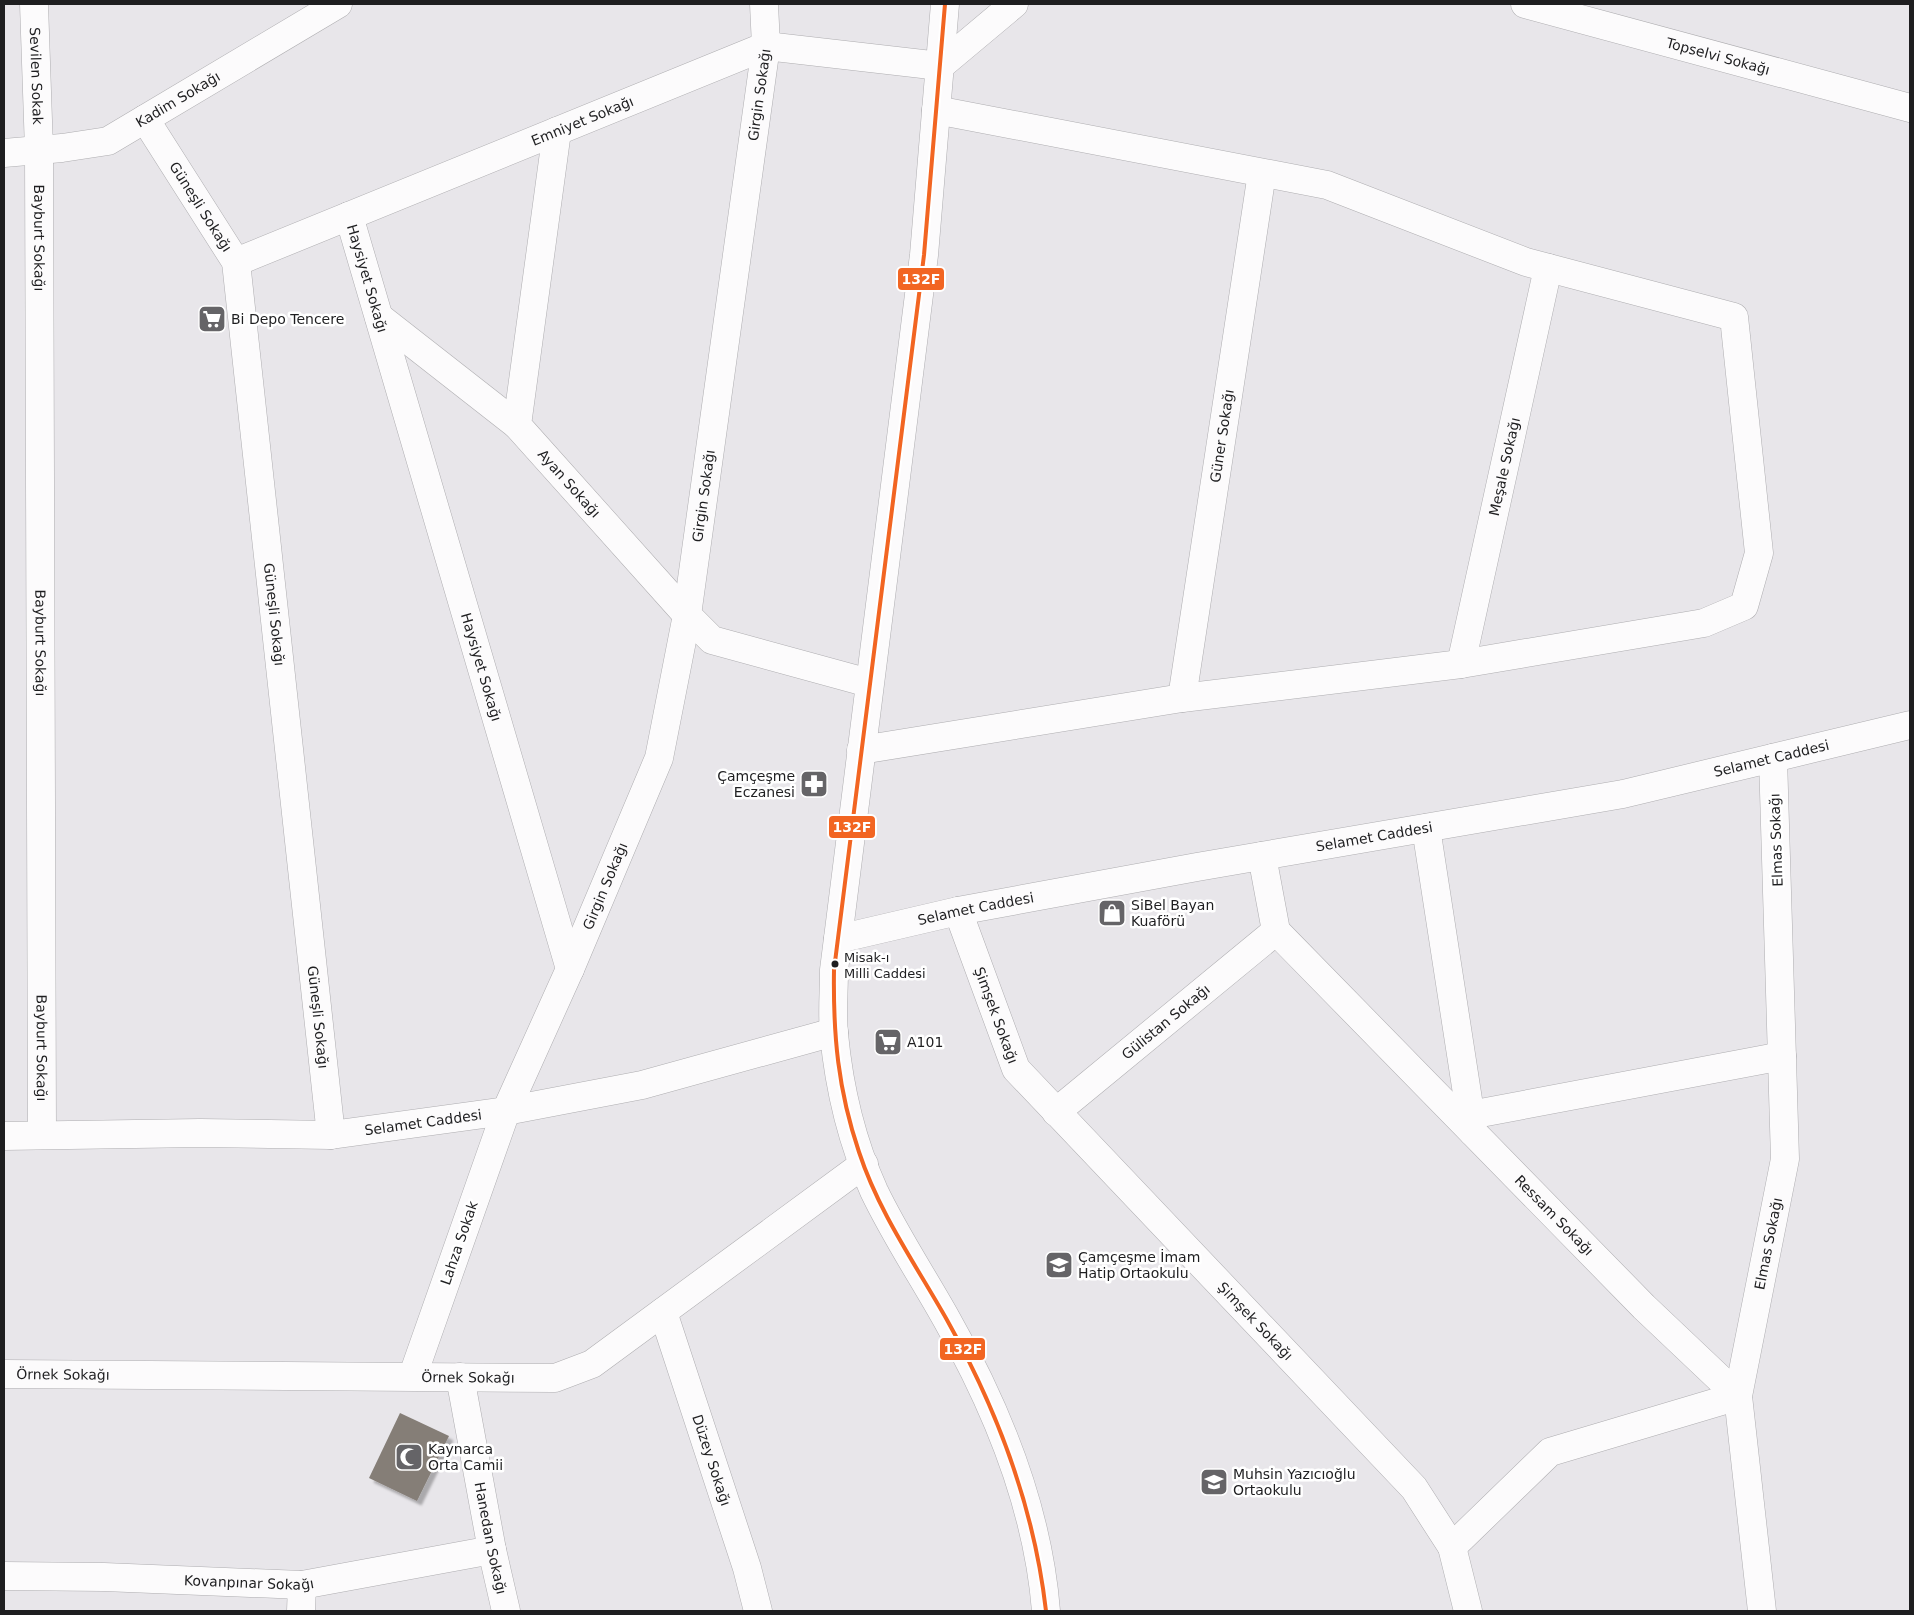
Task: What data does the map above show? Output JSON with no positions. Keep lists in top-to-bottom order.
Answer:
{
  "streets": {
    "street": [
      "Topselvi Sokağı",
      "Sevilen Sokak",
      "Girgin Sokağı",
      "Kadim Sokağı",
      "Emniyet Sokağı",
      "Güneşli Sokağı",
      "Bayburt Sokağı",
      "Haysiyet Sokağı",
      "Güner Sokağı",
      "Meşale Sokağı",
      "Ayan Sokağı",
      "Selamet Caddesi",
      "Elmas Sokağı",
      "Şimşek Sokağı",
      "Gülistan Sokağı",
      "Ressam Sokağı",
      "Lahza Sokak",
      "Örnek Sokağı",
      "Düzey Sokağı",
      "Hanedan Sokağı",
      "Kovanpınar Sokağı"
    ]
  },
  "crossings": [
    ["Sevilen Sokak", "Kadim Sokağı"],
    ["Sevilen Sokak", "Bayburt Sokağı"],
    ["Girgin Sokağı", "Emniyet Sokağı"],
    ["Girgin Sokağı", "Haysiyet Sokağı"],
    ["Girgin Sokağı", "Ayan Sokağı"],
    ["Kadim Sokağı", "Güneşli Sokağı"],
    ["Kadim Sokağı", "Bayburt Sokağı"],
    ["Emniyet Sokağı", "Güneşli Sokağı"],
    ["Emniyet Sokağı", "Haysiyet Sokağı"],
    ["Güneşli Sokağı", "Selamet Caddesi"],
    ["Bayburt Sokağı", "Selamet Caddesi"],
    ["Haysiyet Sokağı", "Ayan Sokağı"],
    ["Selamet Caddesi", "Elmas Sokağı"],
    ["Selamet Caddesi", "Şimşek Sokağı"],
    ["Selamet Caddesi", "Lahza Sokak"],
    ["Elmas Sokağı", "Ressam Sokağı"],
    ["Şimşek Sokağı", "Gülistan Sokağı"],
    ["Gülistan Sokağı", "Ressam Sokağı"],
    ["Lahza Sokak", "Örnek Sokağı"],
    ["Örnek Sokağı", "Düzey Sokağı"],
    ["Örnek Sokağı", "Hanedan Sokağı"],
    ["Hanedan Sokağı", "Kovanpınar Sokağı"]
  ],
  "places": {
    "supermarket": ["Bi Depo Tencere", "A101"],
    "pharmacy": ["Çamçeşme Eczanesi"],
    "shop": ["SiBel Bayan Kuaförü"],
    "other": ["Misak-ı Milli Caddesi"],
    "school or university": ["Çamçeşme İmam Hatip Ortaokulu", "Muhsin Yazıcıoğlu Ortaokulu"],
    "mosque": ["Kaynarca Orta Camii"]
  },
  "lines": ["transit line 132F"]
}
